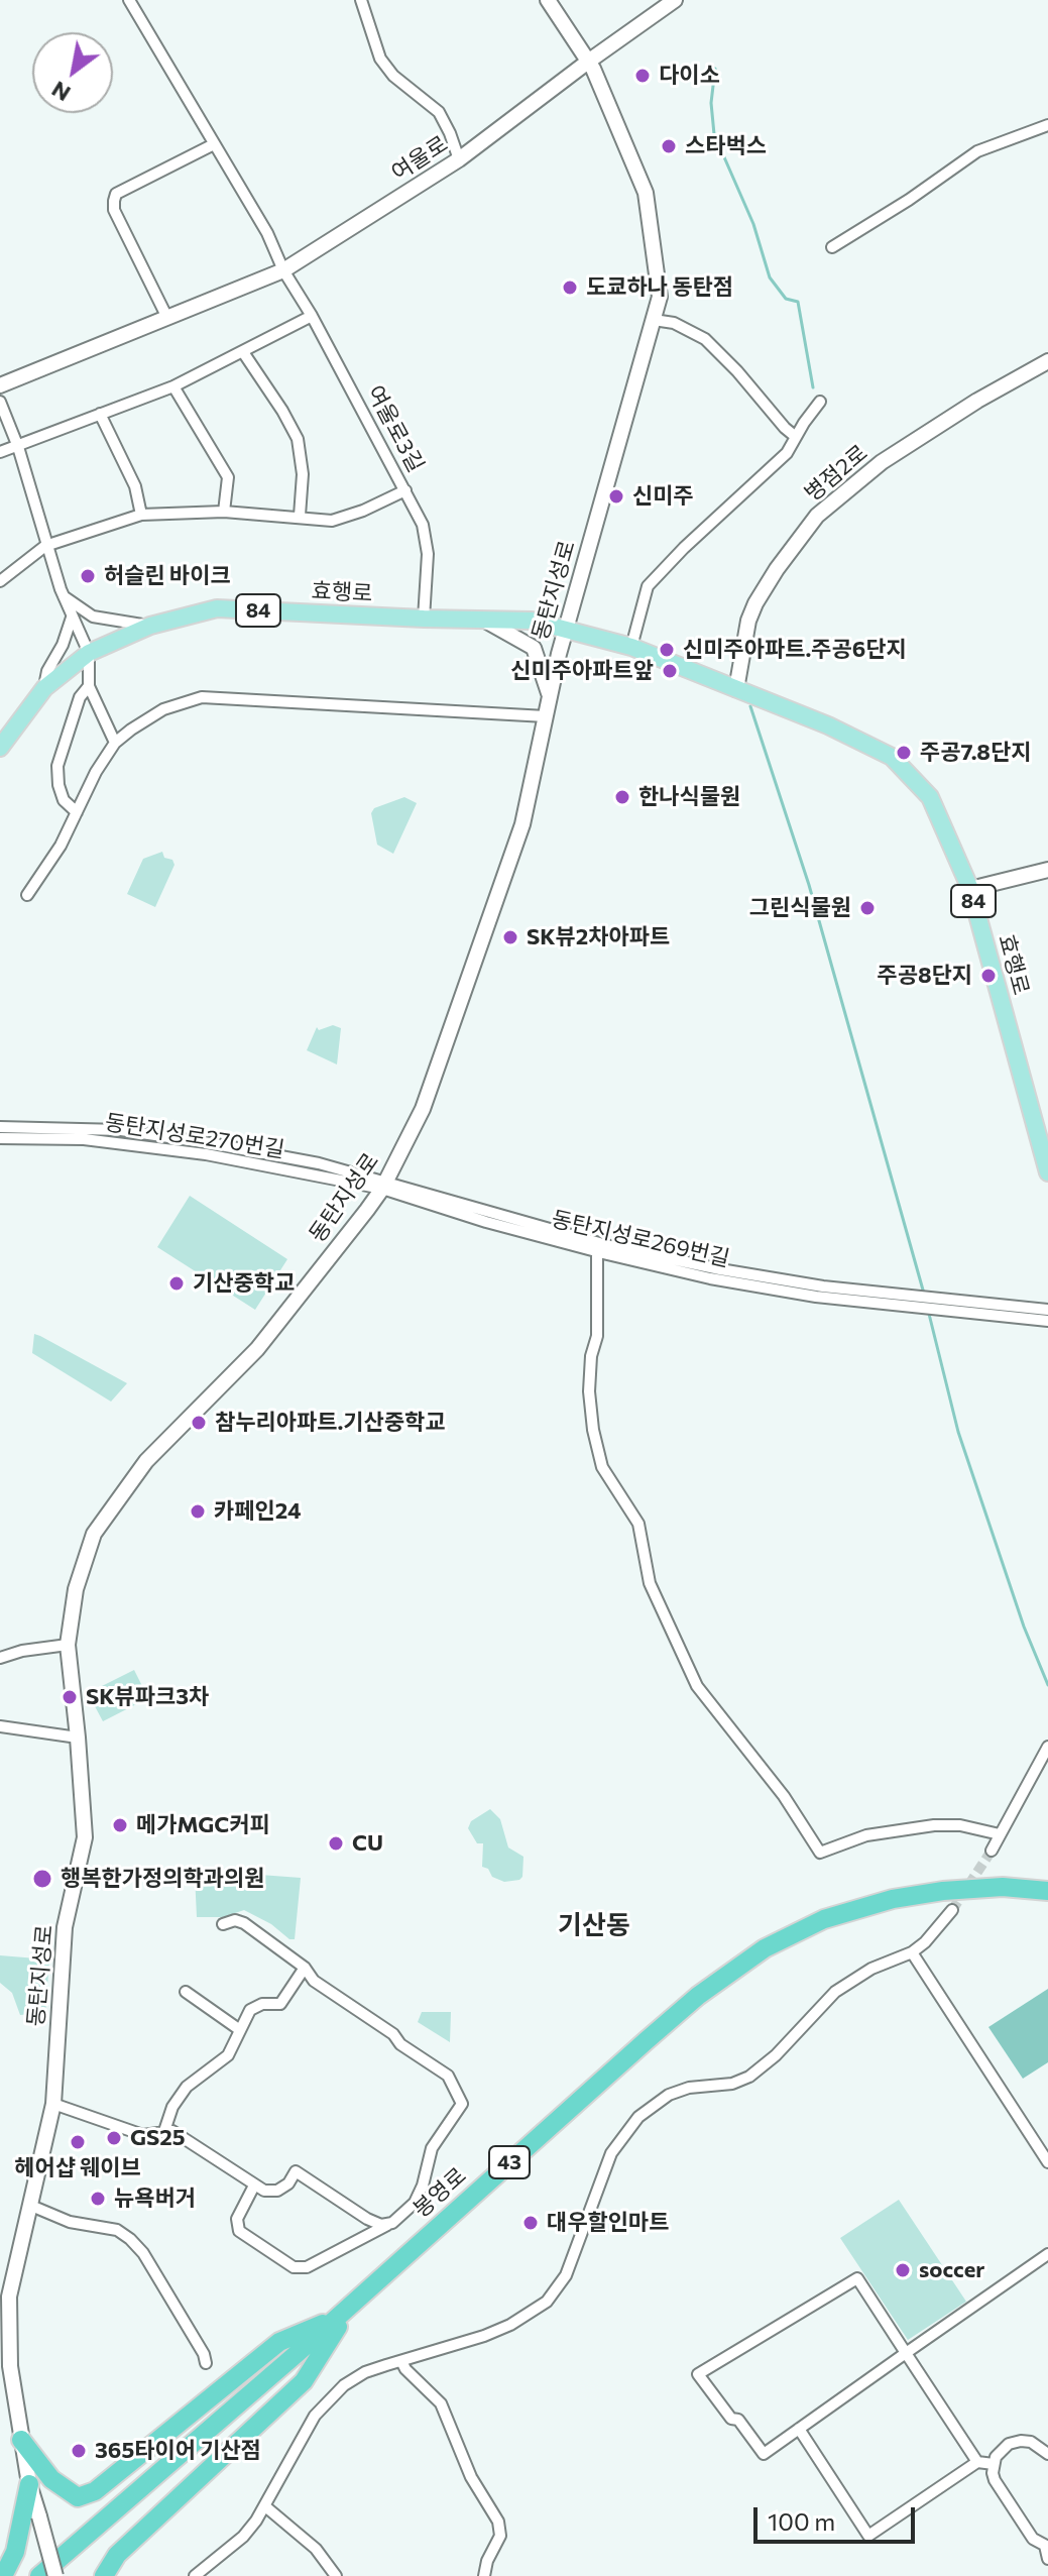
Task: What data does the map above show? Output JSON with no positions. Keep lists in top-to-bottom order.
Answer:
{
  "streets": {
    "highway": ["43", "봉영로"],
    "main road": [
      "여울로",
      "병점2로",
      "동탄지성로",
      "효행로",
      "84"
    ],
    "street": ["여울로3길", "동탄지성로270번길", "동탄지성로269번길"]
  },
  "crossings": [
    ["여울로", "여울로3길"],
    ["여울로", "동탄지성로"],
    ["여울로3길", "효행로"],
    ["병점2로", "효행로"],
    ["동탄지성로", "효행로"],
    ["동탄지성로", "동탄지성로270번길"],
    ["동탄지성로", "동탄지성로269번길"],
    ["동탄지성로270번길", "동탄지성로269번길"]
  ],
  "districts": ["기산동"],
  "places": [
    "다이소",
    "스타벅스",
    "도쿄하나 동탄점",
    "신미주",
    "허슬린 바이크",
    "신미주아파트.주공6단지",
    "신미주아파트앞",
    "주공7.8단지",
    "한나식물원",
    "그린식물원",
    "SK뷰2차아파트",
    "주공8단지",
    "기산중학교",
    "참누리아파트.기산중학교",
    "카페인24",
    "SK뷰파크3차",
    "메가MGC커피",
    "CU",
    "행복한가정의학과의원",
    "GS25",
    "헤어샵 웨이브",
    "뉴욕버거",
    "대우할인마트",
    "soccer",
    "365타이어 기산점"
  ],
  "scale_bar": "100 m",
  "north": "bottom left"
}
